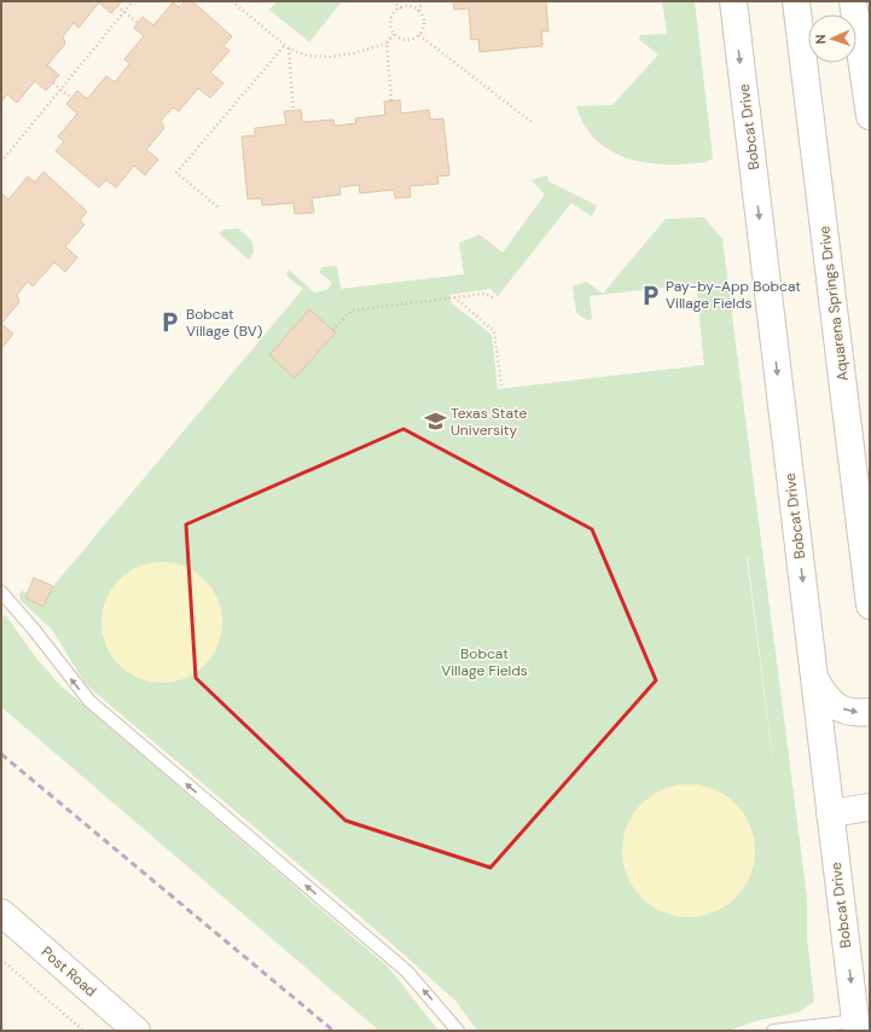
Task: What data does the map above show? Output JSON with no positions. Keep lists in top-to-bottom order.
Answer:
{
  "streets": {
    "street": ["Bobcat Drive", "Aquarena Springs Drive", "Post Road"]
  },
  "one_way": ["Bobcat Drive"],
  "parks": ["Bobcat Village Fields"],
  "places": {
    "parking": ["Pay-by-App Bobcat Village Fields", "Bobcat Village (BV)"],
    "school or university": ["Texas State University"]
  },
  "north": "left"
}
